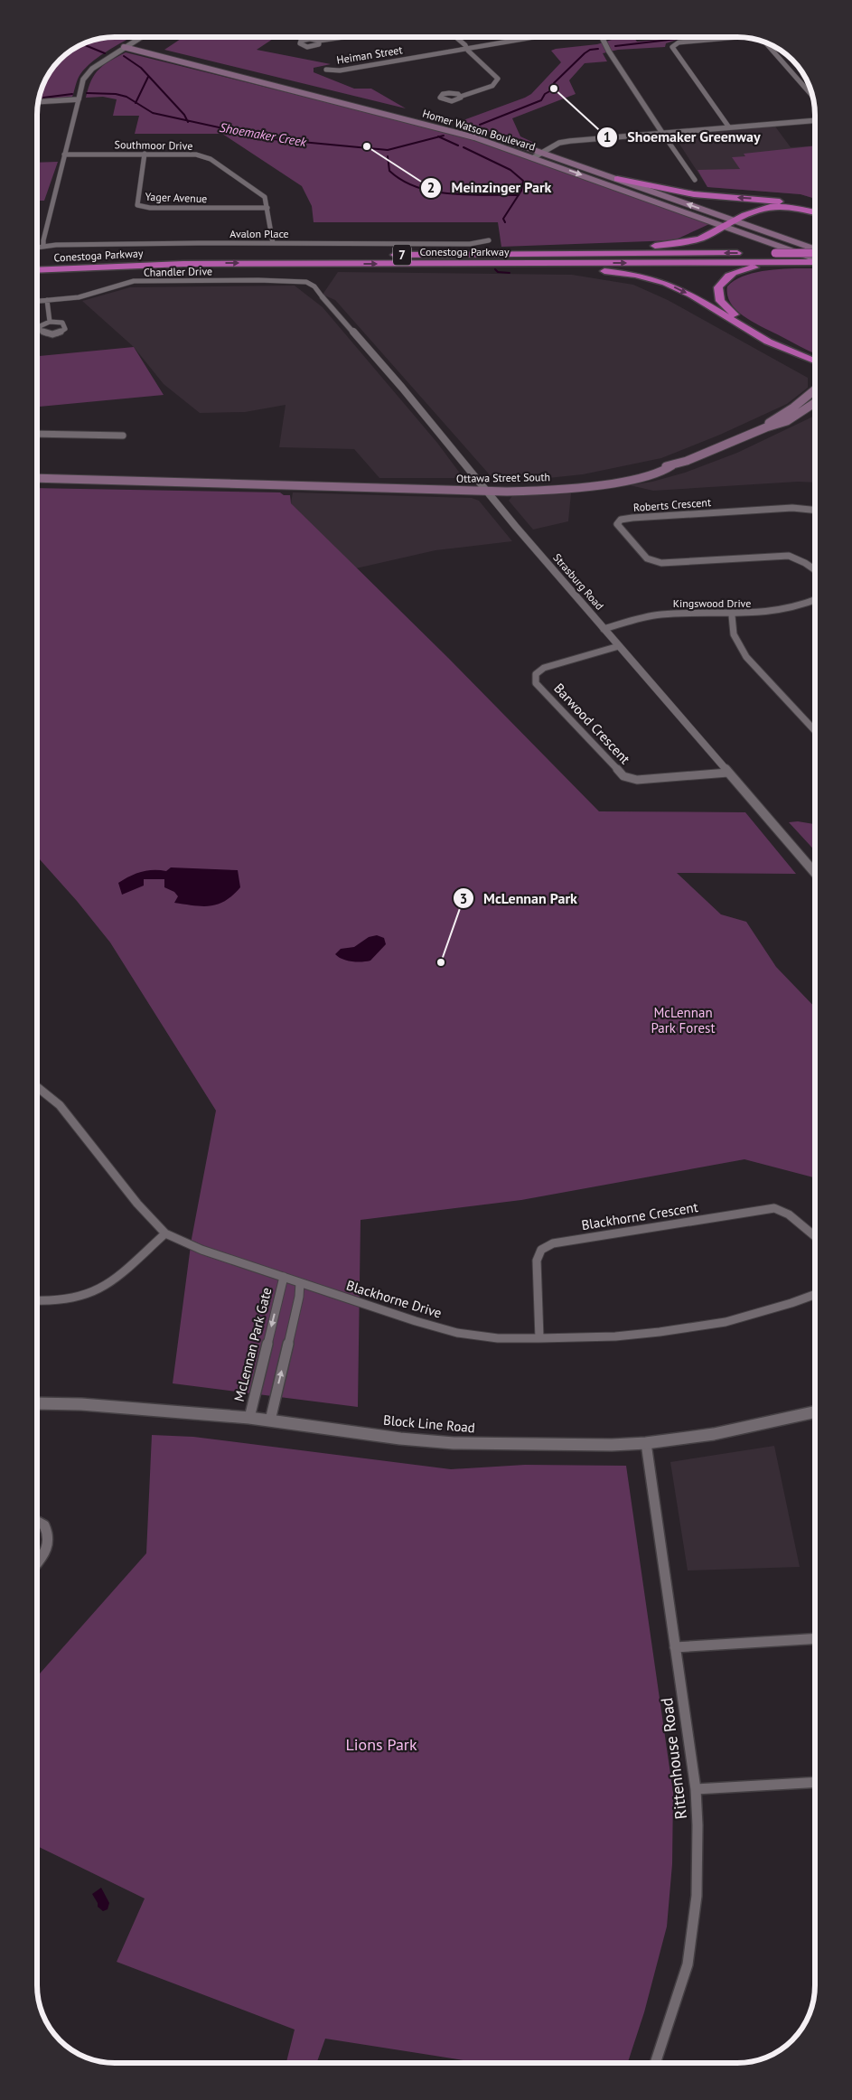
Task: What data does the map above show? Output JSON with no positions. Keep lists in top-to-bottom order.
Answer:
{
  "streets": {
    "highway": ["Conestoga Parkway", "7"],
    "main road": ["Homer Watson Boulevard", "Ottawa Street South"],
    "street": [
      "Heiman Street",
      "Southmoor Drive",
      "Yager Avenue",
      "Avalon Place",
      "Chandler Drive",
      "Roberts Crescent",
      "Strasburg Road",
      "Kingswood Drive",
      "Barwood Crescent",
      "Blackhorne Crescent",
      "Blackhorne Drive",
      "McLennan Park Gate",
      "Block Line Road",
      "Rittenhouse Road"
    ]
  },
  "crossings": [
    ["Southmoor Drive", "Yager Avenue"],
    ["Southmoor Drive", "Avalon Place"],
    ["Chandler Drive", "Strasburg Road"],
    ["Ottawa Street South", "Strasburg Road"],
    ["Strasburg Road", "Kingswood Drive"],
    ["Strasburg Road", "Barwood Crescent"],
    ["Blackhorne Crescent", "Blackhorne Drive"],
    ["Blackhorne Drive", "McLennan Park Gate"],
    ["McLennan Park Gate", "Block Line Road"],
    ["Block Line Road", "Rittenhouse Road"]
  ],
  "water": ["Shoemaker Creek"],
  "parks": ["McLennan Park Forest", "Lions Park"],
  "places": ["Shoemaker Greenway", "Meinzinger Park", "McLennan Park"]
}
